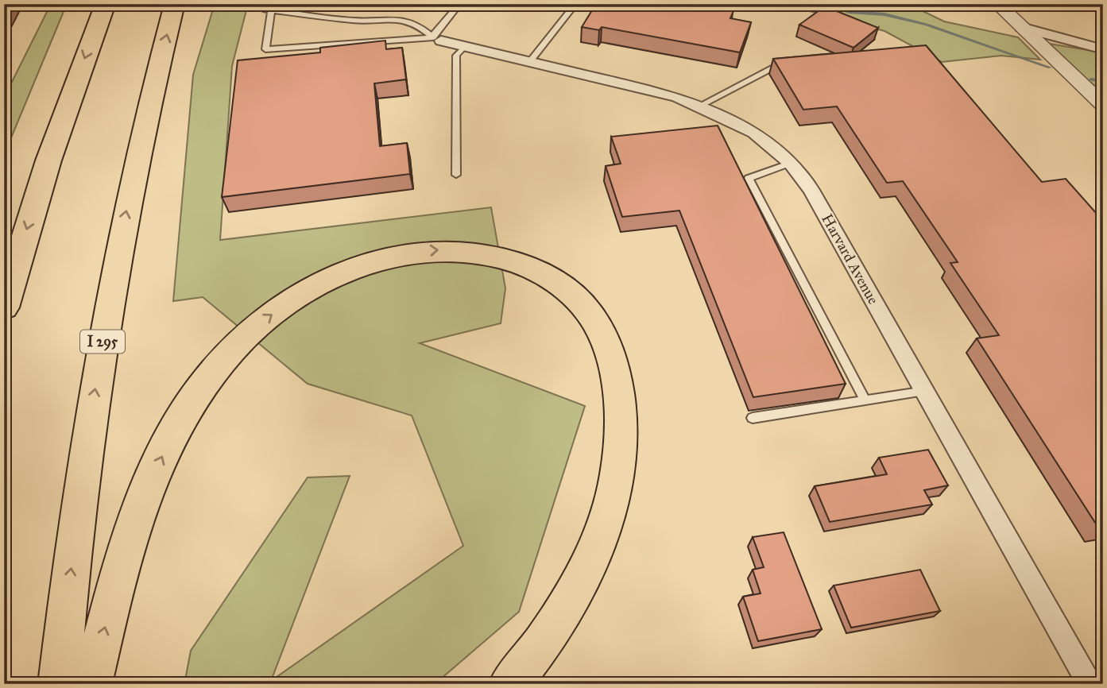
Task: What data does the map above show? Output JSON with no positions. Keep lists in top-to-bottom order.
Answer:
{
  "streets": {
    "highway": ["I 295"],
    "street": ["Harvard Avenue"]
  }
}
